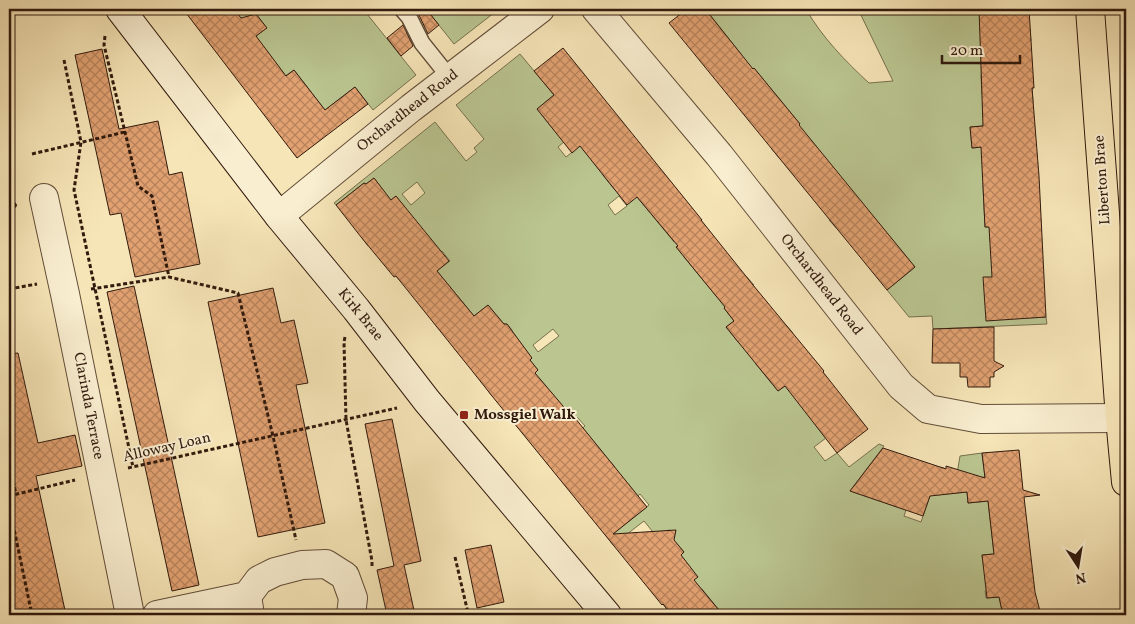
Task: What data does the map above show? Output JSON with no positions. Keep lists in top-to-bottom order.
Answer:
{
  "streets": {
    "main road": ["Liberton Brae"],
    "street": ["Orchardhead Road", "Kirk Brae", "Clarinda Terrace"],
    "path": ["Alloway Loan"]
  },
  "crossings": [
    ["Orchardhead Road", "Liberton Brae"],
    ["Orchardhead Road", "Kirk Brae"],
    ["Kirk Brae", "Alloway Loan"],
    ["Clarinda Terrace", "Alloway Loan"]
  ],
  "places": {
    "transit": ["Mossgiel Walk"]
  },
  "scale_bar": "20 m",
  "north": "bottom"
}
